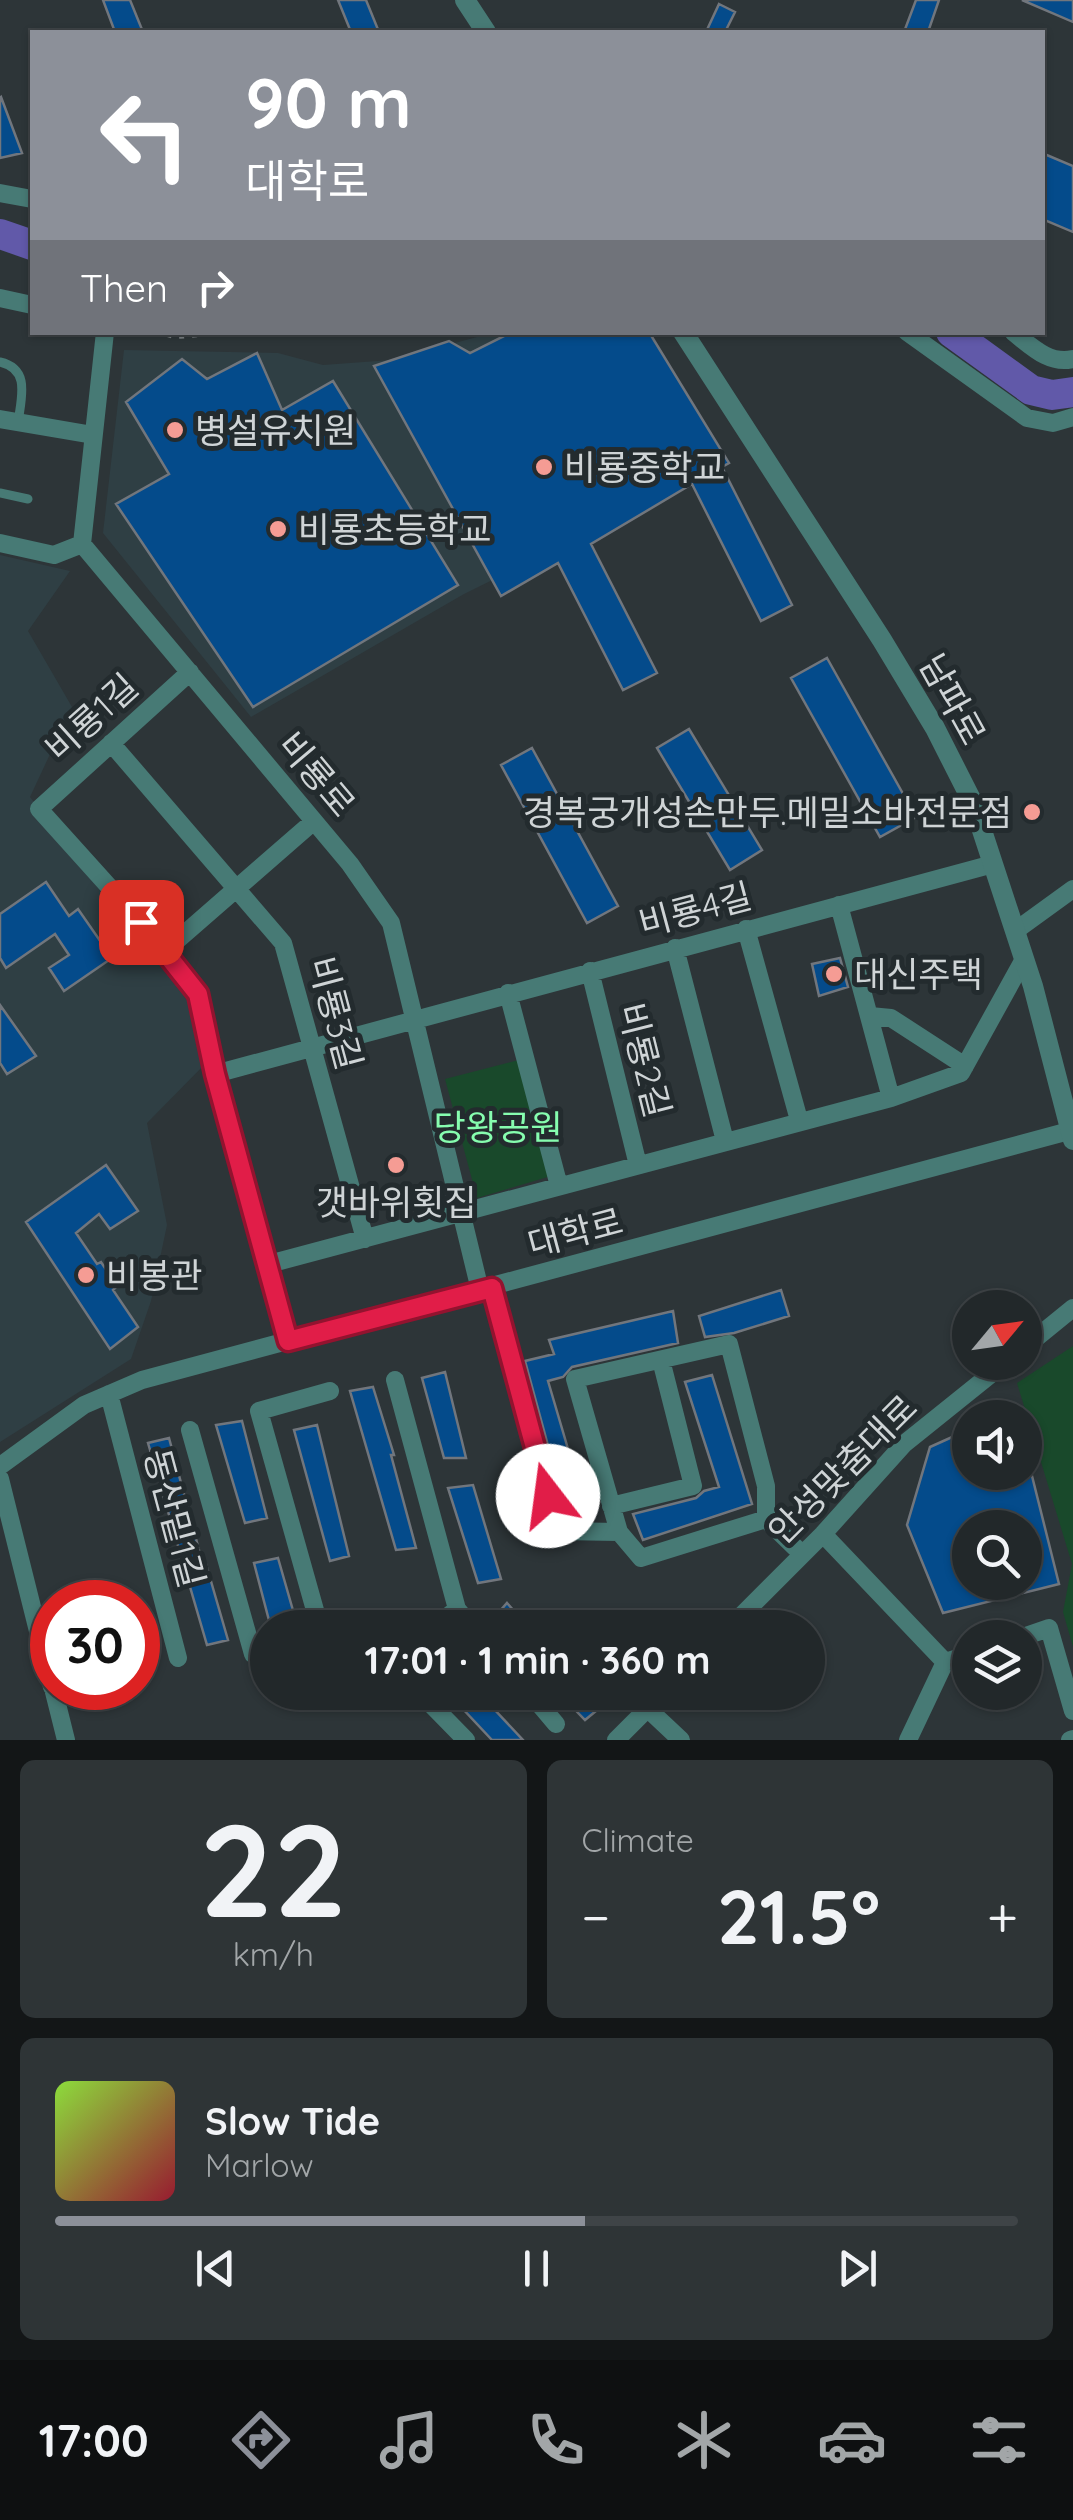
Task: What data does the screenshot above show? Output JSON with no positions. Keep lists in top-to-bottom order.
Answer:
{
  "streets": {
    "street": [
      "남파로",
      "비룡1길",
      "비룡로",
      "비룡4길",
      "비룡3길",
      "비룡2길",
      "대학로",
      "안성맞춤대로",
      "동산밑1길"
    ]
  },
  "crossings": [
    ["남파로", "비룡4길"],
    ["남파로", "대학로"],
    ["비룡1길", "비룡로"],
    ["비룡1길", "비룡4길"],
    ["비룡1길", "비룡3길"],
    ["비룡1길", "대학로"],
    ["비룡로", "비룡4길"],
    ["비룡로", "비룡2길"],
    ["비룡로", "대학로"],
    ["비룡4길", "비룡3길"],
    ["비룡4길", "비룡2길"],
    ["대학로", "동산밑1길"]
  ],
  "parks": ["당왕공원"],
  "places": [
    "병설유치원",
    "비룡중학교",
    "비룡초등학교",
    "경복궁개성손만두.메밀소바전문점",
    "대신주택",
    "갯바위횟집",
    "비봉관"
  ],
  "north": "top right",
  "page": {
    "turn": ["90 m", "대학로"],
    "then": "Then",
    "limit": "30",
    "trip": "17:01 · 1 min · 360 m",
    "tile": [
      ["22", "km/h"],
      "Climate"
    ],
    "heat": ["−", "21.5°", "+"],
    "song": ["Slow Tide", "Marlow"],
    "tabs": "17:00"
  }
}
